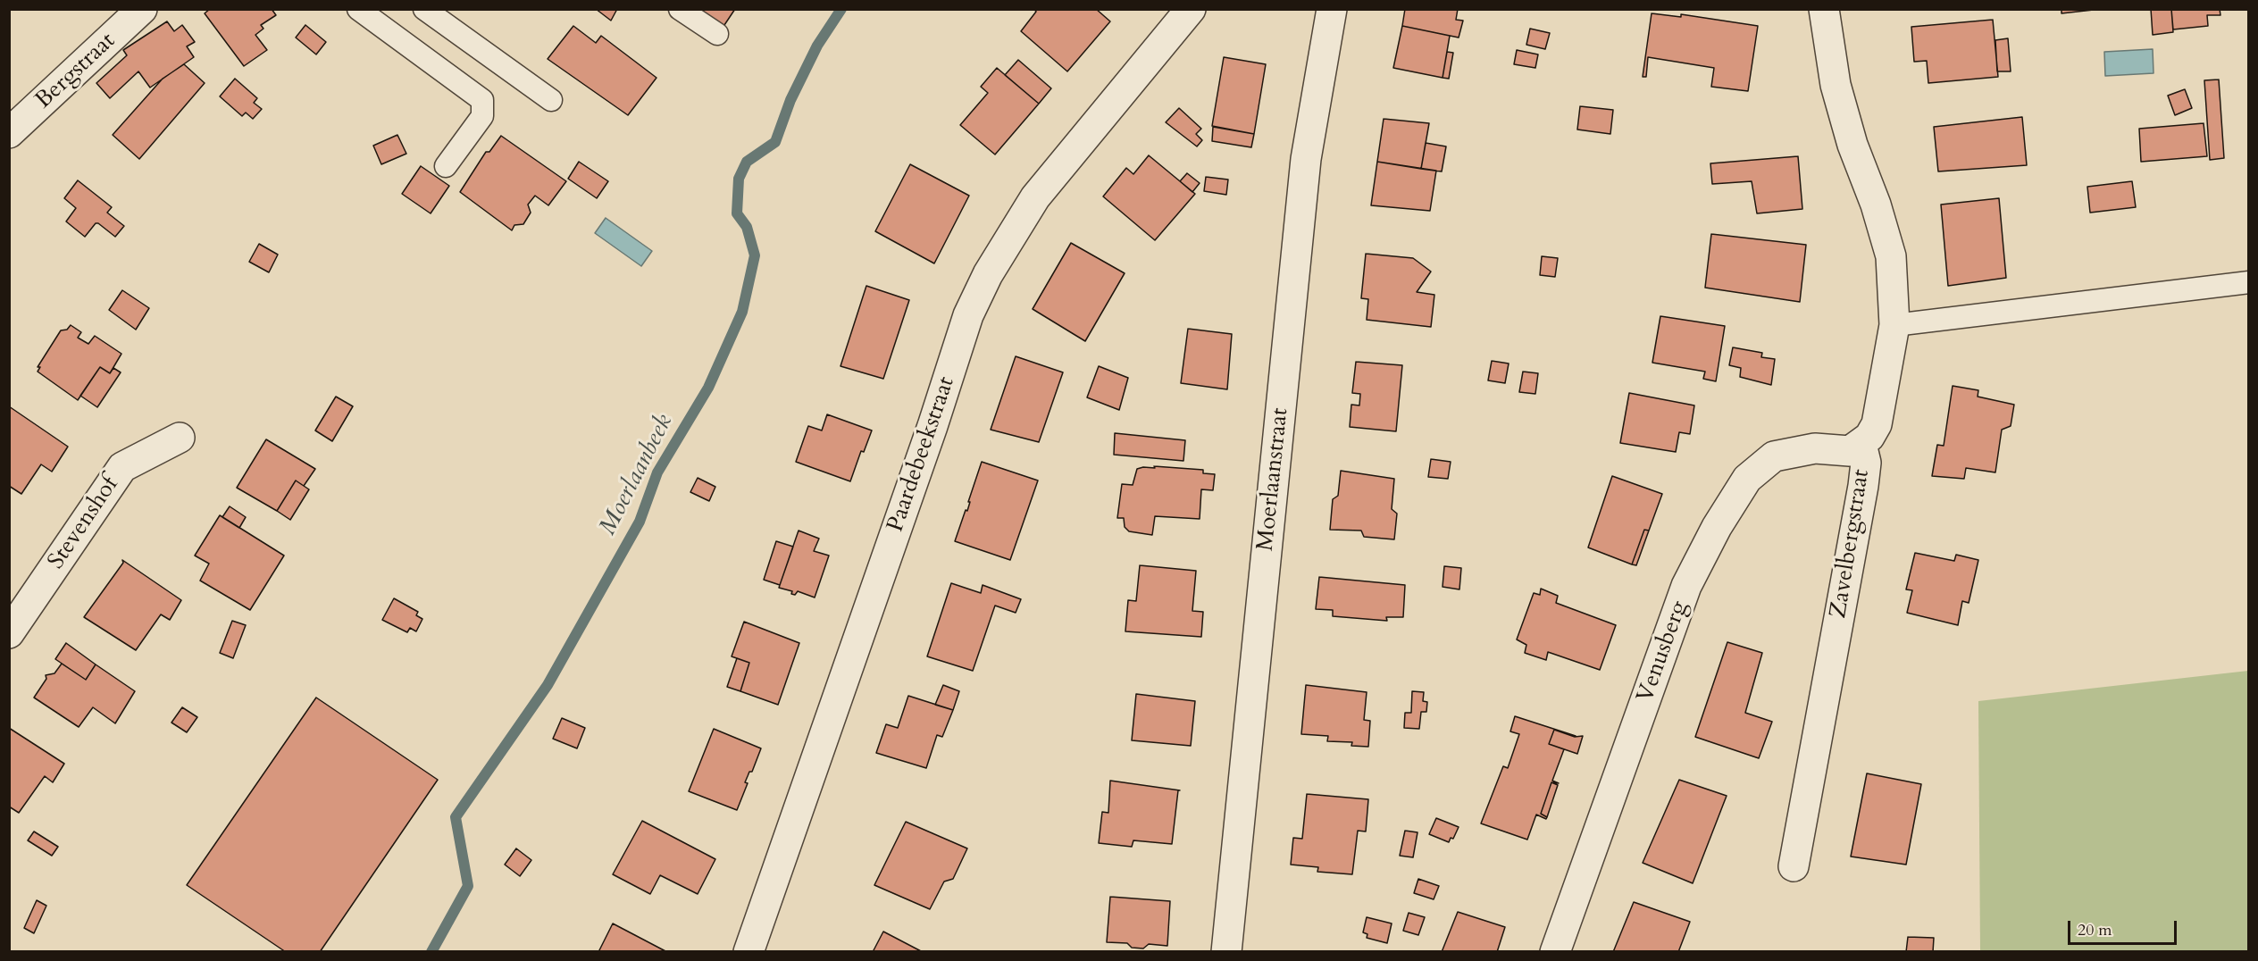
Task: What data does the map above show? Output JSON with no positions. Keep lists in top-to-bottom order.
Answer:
{
  "streets": {
    "street": [
      "Bergstraat",
      "Paardebeekstraat",
      "Moerlaanstraat",
      "Stevenshof",
      "Zavelbergstraat",
      "Venusberg"
    ]
  },
  "crossings": [
    ["Zavelbergstraat", "Venusberg"]
  ],
  "water": ["Moerlaanbeek"],
  "scale_bar": "20 m"
}
